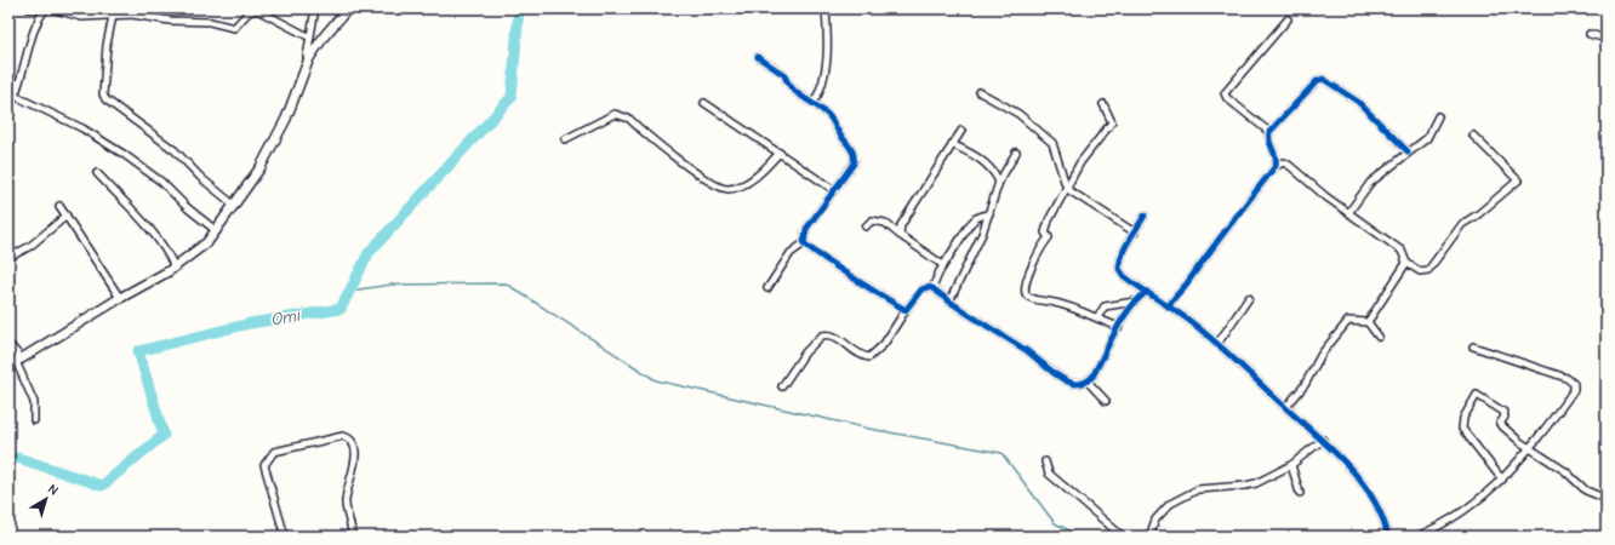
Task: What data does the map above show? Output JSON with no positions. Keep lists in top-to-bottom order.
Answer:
{
  "water": ["Omi"],
  "north": "top right"
}
